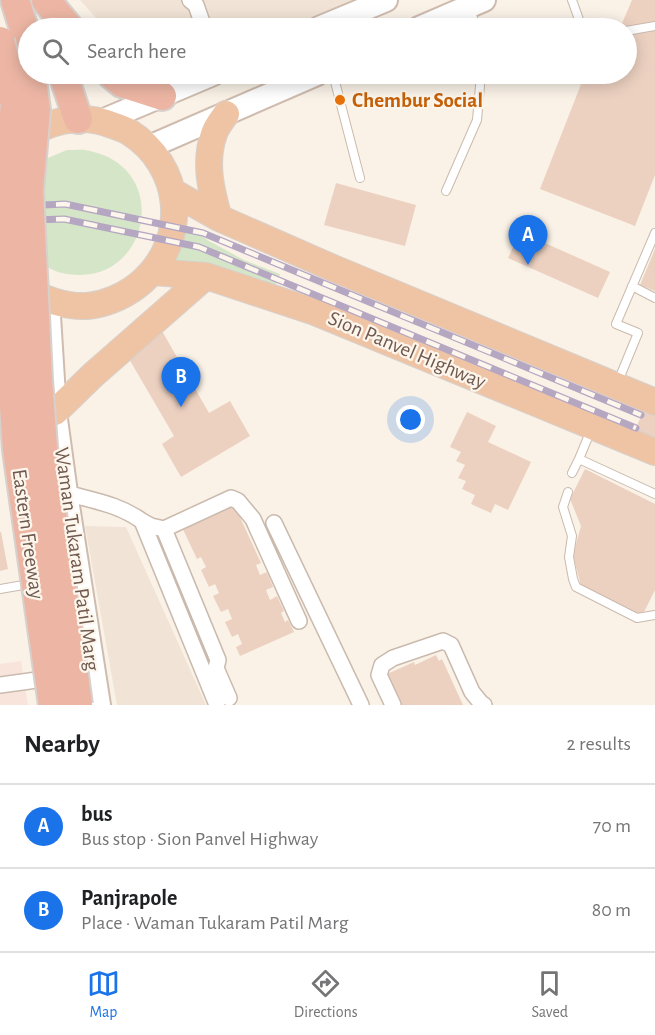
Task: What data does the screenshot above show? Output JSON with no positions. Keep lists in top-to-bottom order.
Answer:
{
  "streets": {
    "highway": ["Sion Panvel Highway", "Eastern Freeway"],
    "main road": ["Waman Tukaram Patil Marg"]
  },
  "places": ["Chembur Social"],
  "page": {
    "search": "Search here",
    "pins": ["A", "B"],
    "heading": ["Nearby", "2 results"],
    "list": [
      {
        "mark": "A",
        "name": "bus",
        "note": "Bus stop · Sion Panvel Highway",
        "value": "70 m"
      },
      {
        "mark": "B",
        "name": "Panjrapole",
        "note": "Place · Waman Tukaram Patil Marg",
        "value": "80 m"
      }
    ],
    "nav": ["Map", "Directions", "Saved"]
  }
}
